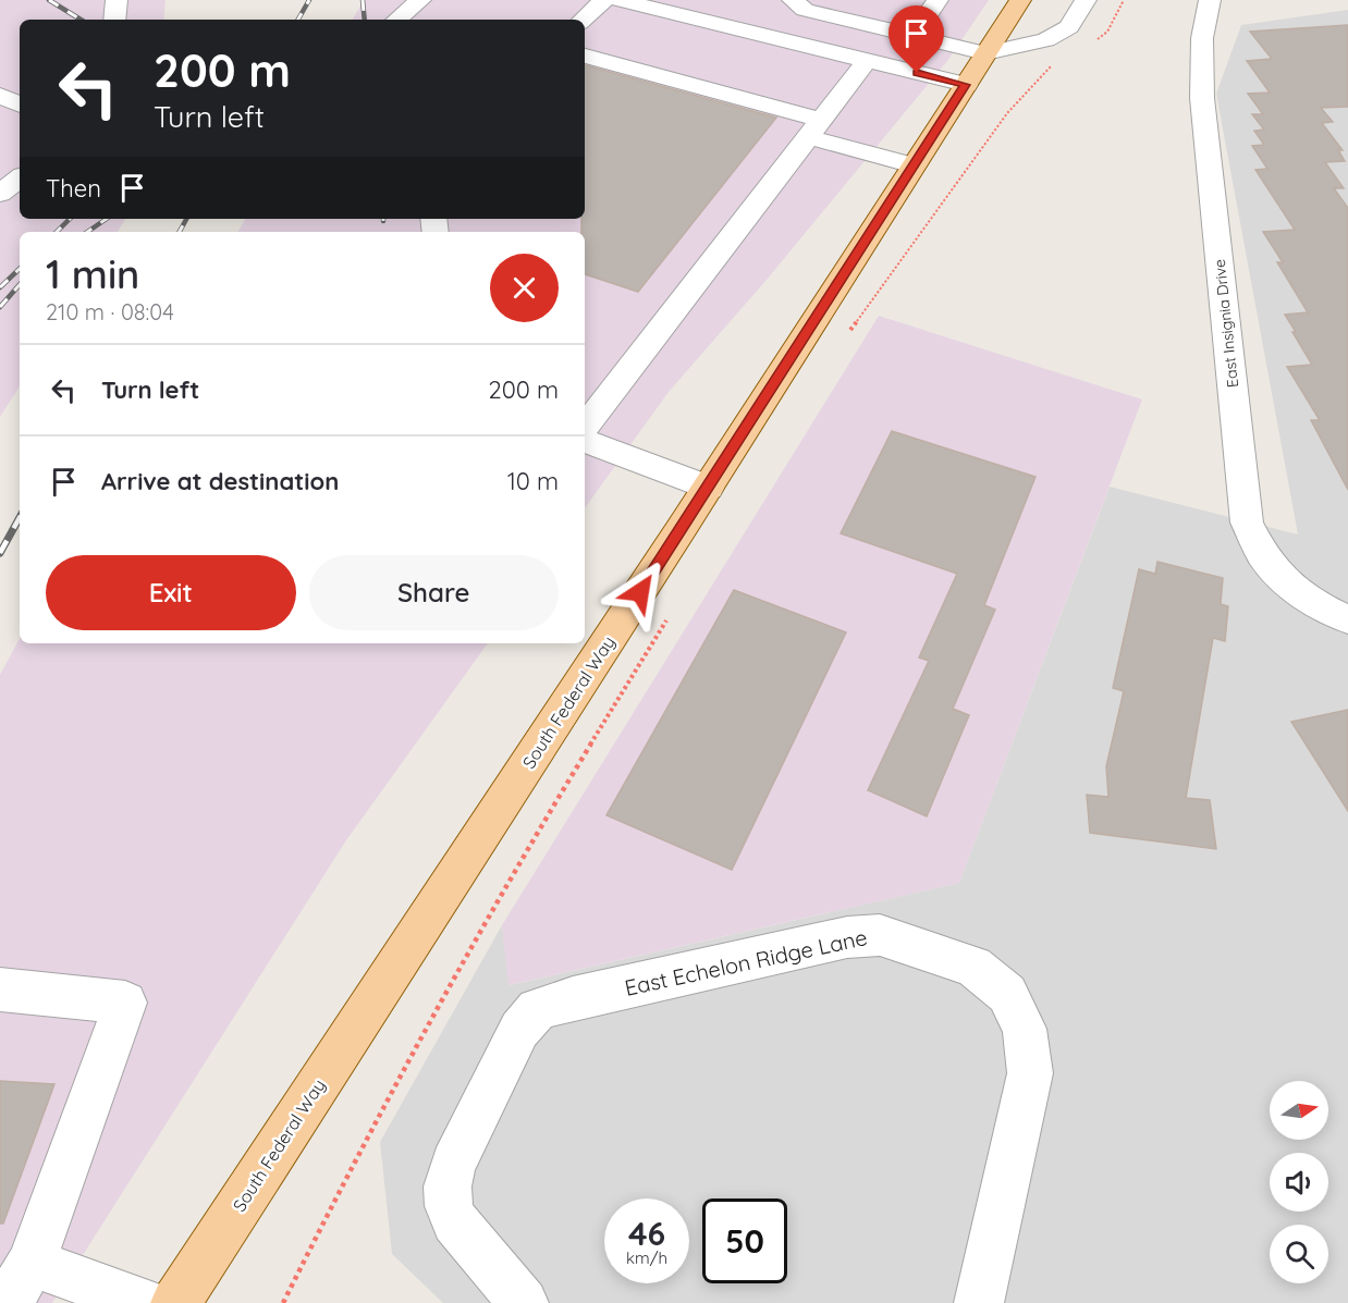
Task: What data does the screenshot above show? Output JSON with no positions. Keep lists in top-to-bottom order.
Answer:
{
  "streets": {
    "main road": ["South Federal Way"],
    "street": ["East Insignia Drive", "East Echelon Ridge Lane"]
  },
  "north": "right",
  "page": {
    "turn": ["200 m", "Turn left"],
    "then": "Then",
    "heading": ["1 min", "210 m · 08:04"],
    "list": [
      {
        "name": "Turn left",
        "value": "200 m"
      },
      {
        "name": "Arrive at destination",
        "value": "10 m"
      }
    ],
    "buttons": ["Exit", "Share"],
    "speed": "46 km/h",
    "limit": "50"
  }
}
